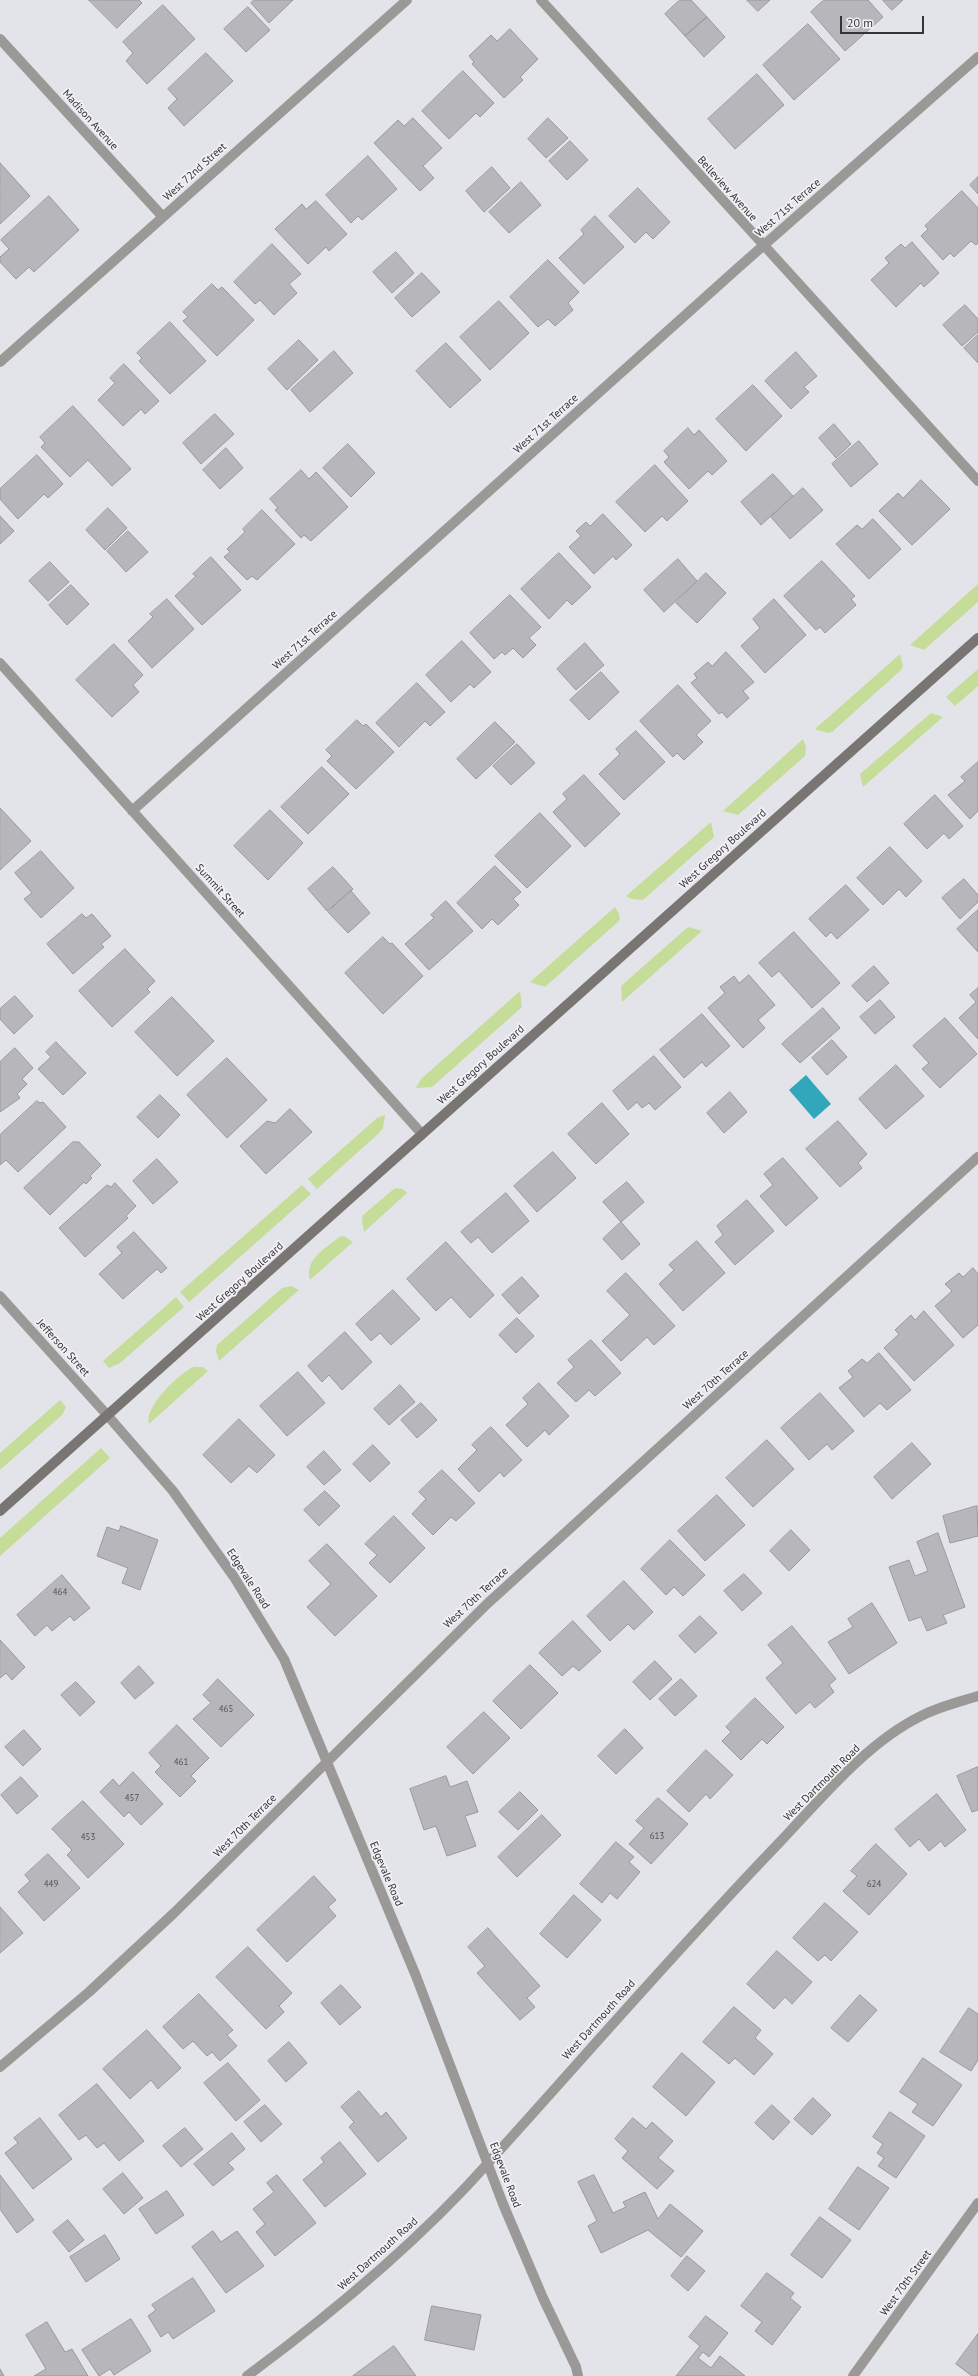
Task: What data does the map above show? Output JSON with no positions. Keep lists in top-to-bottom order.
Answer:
{
  "streets": {
    "main road": ["West Gregory Boulevard"],
    "street": [
      "Madison Avenue",
      "West 72nd Street",
      "Belleview Avenue",
      "West 71st Terrace",
      "Summit Street",
      "Jefferson Street",
      "West 70th Terrace",
      "Edgevale Road",
      "West Dartmouth Road",
      "West 70th Street"
    ]
  },
  "crossings": [
    ["Madison Avenue", "West 72nd Street"],
    ["Belleview Avenue", "West 71st Terrace"],
    ["West 71st Terrace", "Summit Street"],
    ["West Gregory Boulevard", "Summit Street"],
    ["West Gregory Boulevard", "Jefferson Street"],
    ["West Gregory Boulevard", "Edgevale Road"],
    ["Jefferson Street", "Edgevale Road"],
    ["West 70th Terrace", "Edgevale Road"],
    ["Edgevale Road", "West Dartmouth Road"]
  ],
  "house_numbers": [
    "464",
    "465",
    "461",
    "457",
    "613",
    "453",
    "449",
    "624"
  ],
  "scale_bar": "20 m"
}
